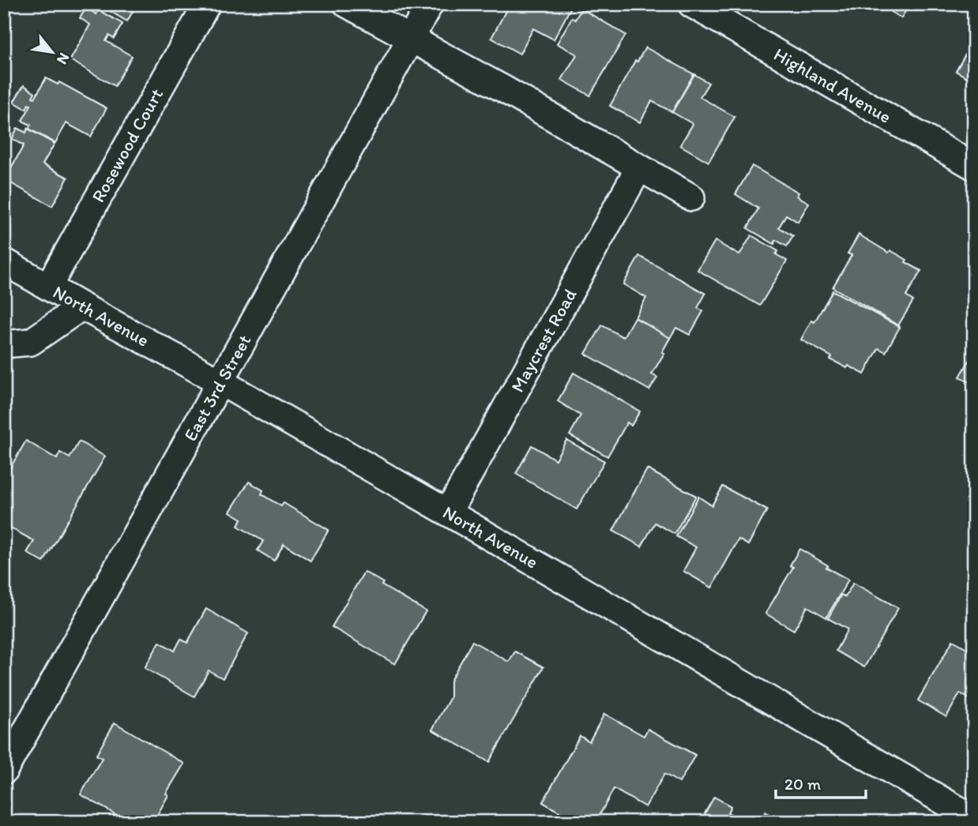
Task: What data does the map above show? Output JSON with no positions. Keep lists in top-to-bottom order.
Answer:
{
  "streets": {
    "street": [
      "Highland Avenue",
      "Rosewood Court",
      "North Avenue",
      "Maycrest Road",
      "East 3rd Street"
    ]
  },
  "crossings": [
    ["Rosewood Court", "North Avenue"],
    ["North Avenue", "Maycrest Road"],
    ["North Avenue", "East 3rd Street"]
  ],
  "scale_bar": "20 m",
  "north": "bottom right"
}
